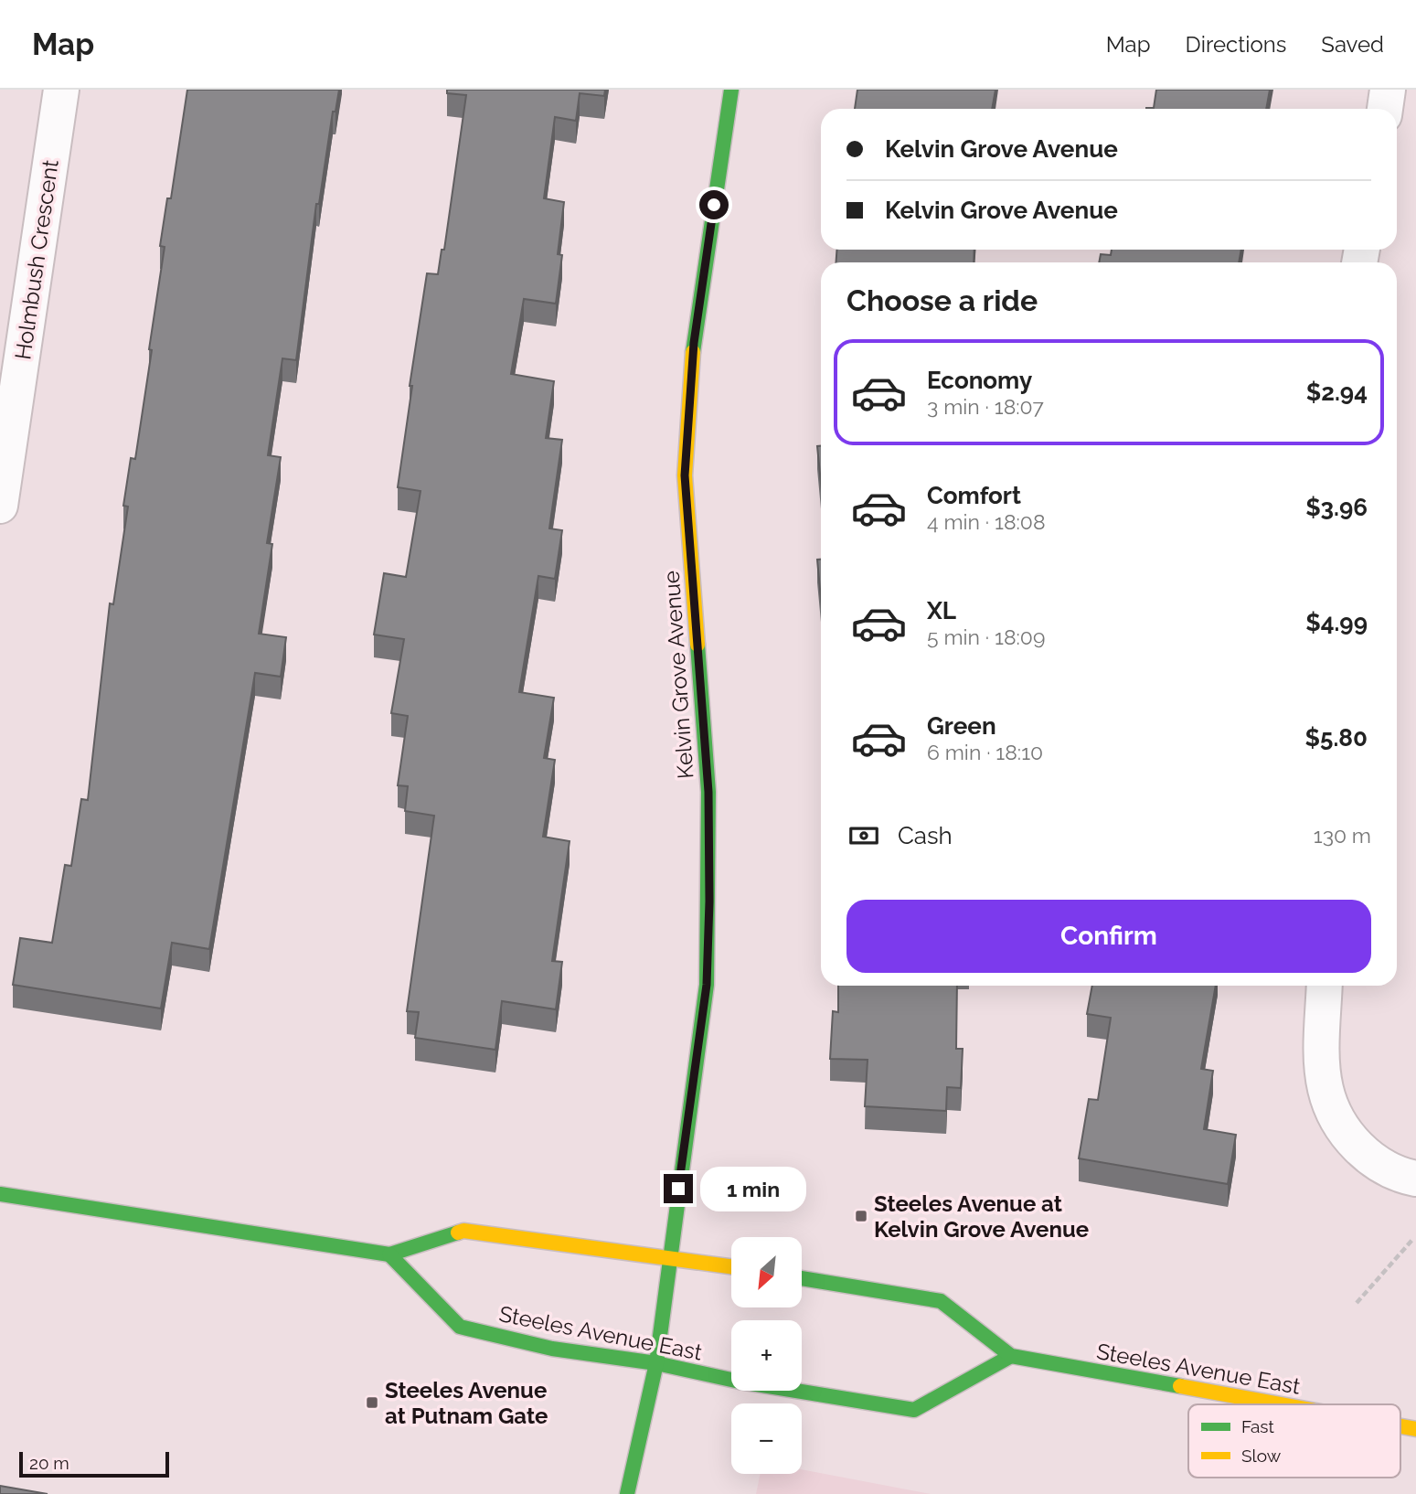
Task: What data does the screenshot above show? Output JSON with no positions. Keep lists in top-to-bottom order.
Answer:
{
  "streets": {
    "main road": ["Kelvin Grove Avenue", "Steeles Avenue East"],
    "street": ["Holmbush Crescent"]
  },
  "crossings": [
    ["Kelvin Grove Avenue", "Steeles Avenue East"]
  ],
  "places": {
    "transit": ["Steeles Avenue at Kelvin Grove Avenue", "Steeles Avenue at Putnam Gate"]
  },
  "legend": ["Fast", "Slow"],
  "scale_bar": "20 m",
  "north": "bottom left",
  "page": {
    "header": "Map",
    "nav": ["Map", "Directions", "Saved"],
    "banner": ["Kelvin Grove Avenue", "Kelvin Grove Avenue"],
    "heading": "Choose a ride",
    "list": [
      {
        "name": "Economy",
        "note": "3 min · 18:07",
        "value": "$2.94"
      },
      {
        "name": "Comfort",
        "note": "4 min · 18:08",
        "value": "$3.96"
      },
      {
        "name": "XL",
        "note": "5 min · 18:09",
        "value": "$4.99"
      },
      {
        "name": "Green",
        "note": "6 min · 18:10",
        "value": "$5.80"
      }
    ],
    "pay": ["Cash", "130 m"],
    "buttons": "Confirm",
    "bubble": "1 min",
    "map_buttons": ["+", "−"],
    "scale": "20 m"
  }
}
